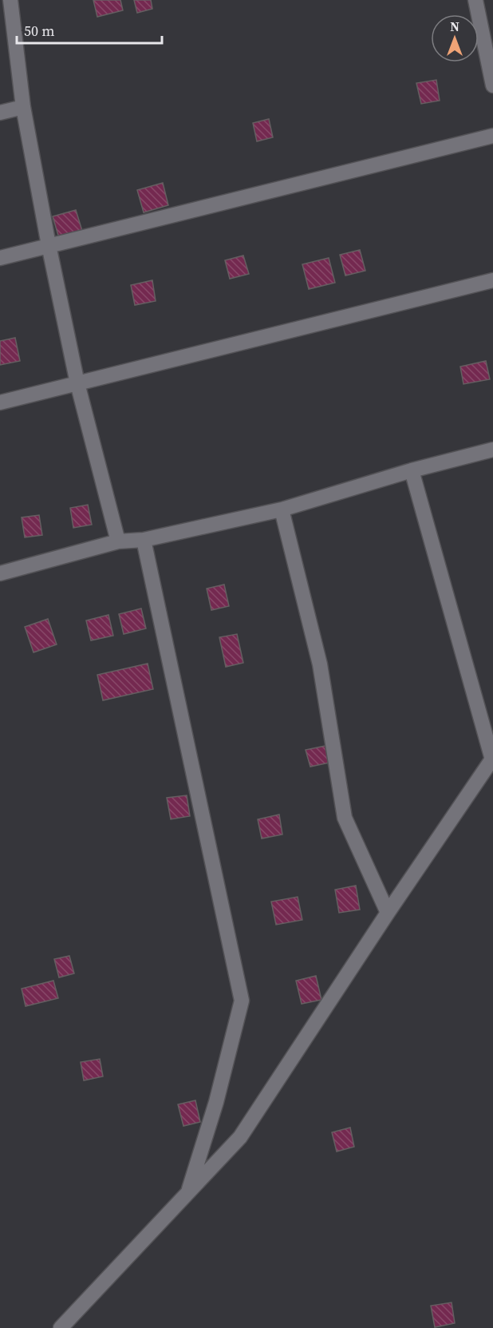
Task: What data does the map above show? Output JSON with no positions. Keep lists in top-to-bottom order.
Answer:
{
  "scale_bar": "50 m",
  "north": "top"
}
